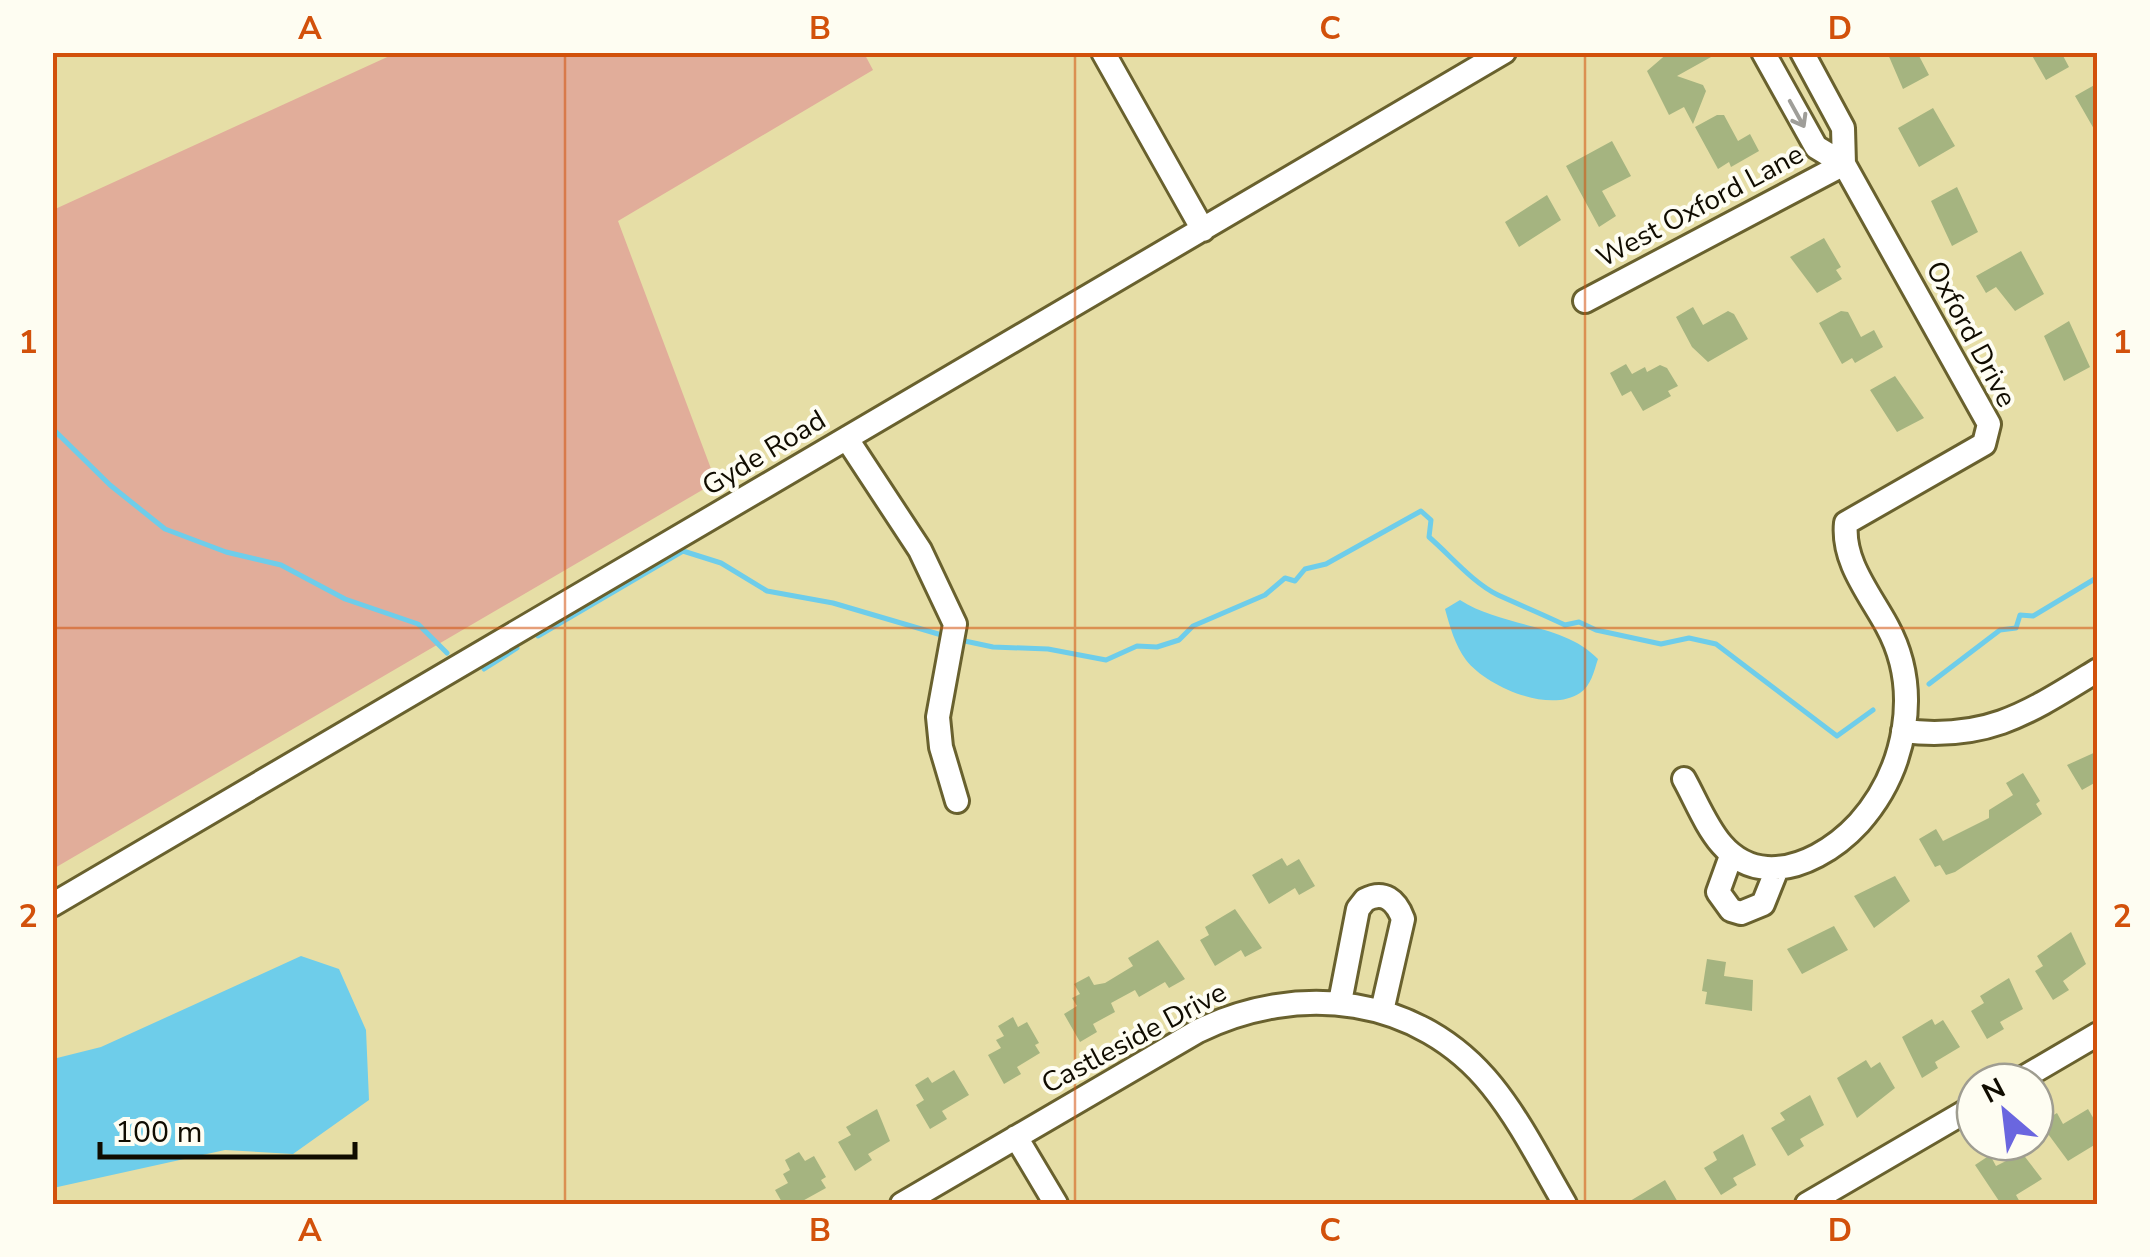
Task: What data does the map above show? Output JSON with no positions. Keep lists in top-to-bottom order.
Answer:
{
  "streets": {
    "street": [
      "West Oxford Lane",
      "Oxford Drive",
      "Gyde Road",
      "Castleside Drive"
    ]
  },
  "crossings": [
    ["West Oxford Lane", "Oxford Drive"]
  ],
  "scale_bar": "100 m",
  "north": "top left",
  "grid": {
    "columns": [
      "A",
      "B",
      "C",
      "D"
    ],
    "rows": ["1", "2"]
  }
}
